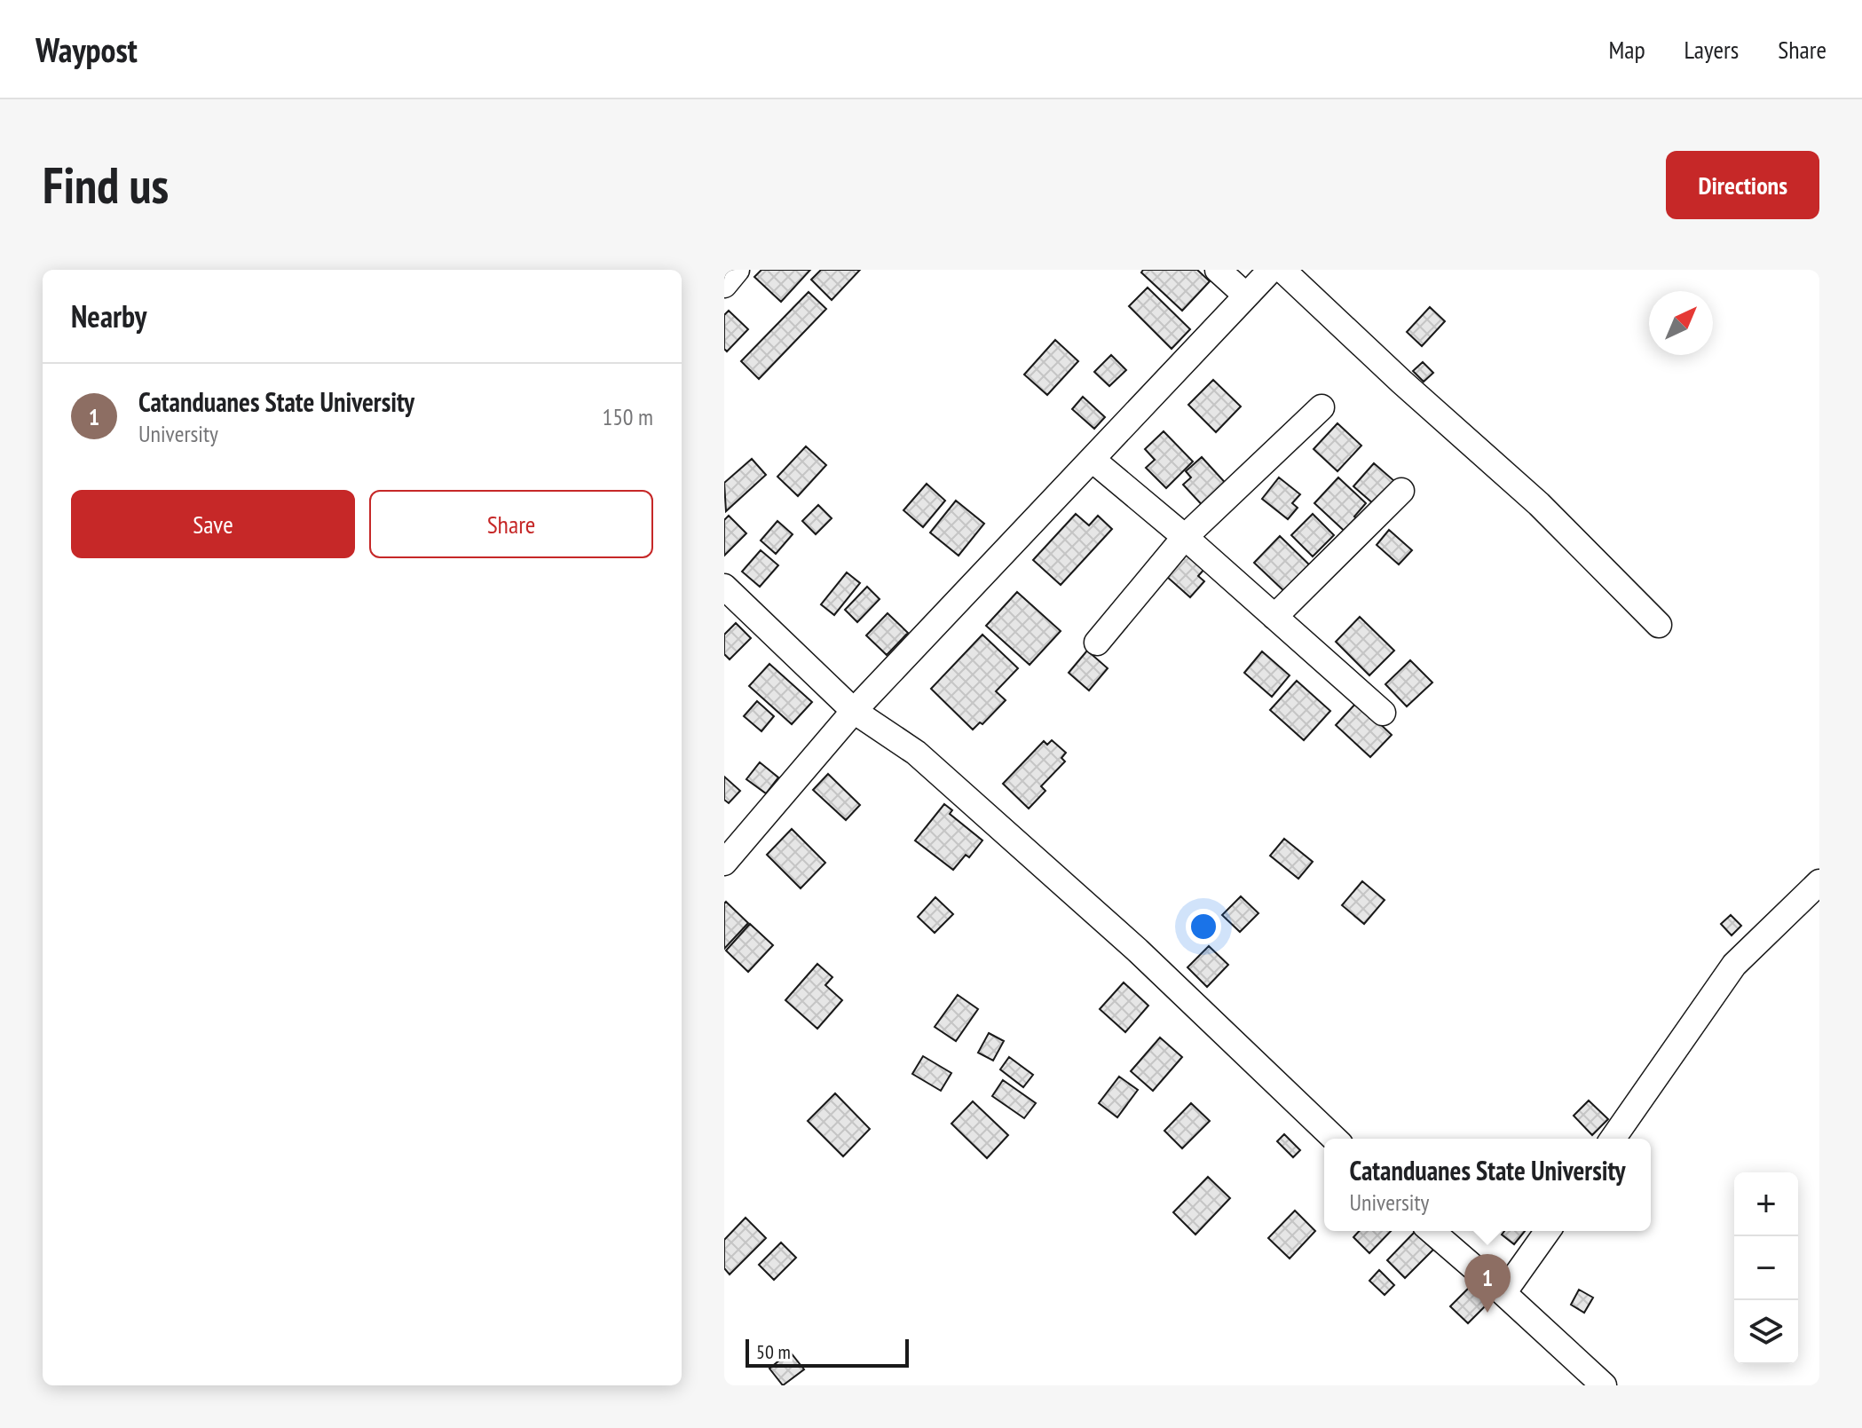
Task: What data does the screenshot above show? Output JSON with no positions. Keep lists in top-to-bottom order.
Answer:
{
  "scale_bar": "50 m",
  "north": "top right",
  "page": {
    "header": "Waypost",
    "nav": ["Map", "Layers", "Share"],
    "buttons": [
      "Directions",
      ["Save", "Share"]
    ],
    "title": "Find us",
    "heading": "Nearby",
    "list": [
      {
        "mark": "1",
        "name": "Catanduanes State University",
        "note": "University",
        "value": "150 m"
      }
    ],
    "popup": ["Catanduanes State University", "University"],
    "map_buttons": ["+", "−"],
    "pins": "1",
    "scale": "50 m"
  }
}
